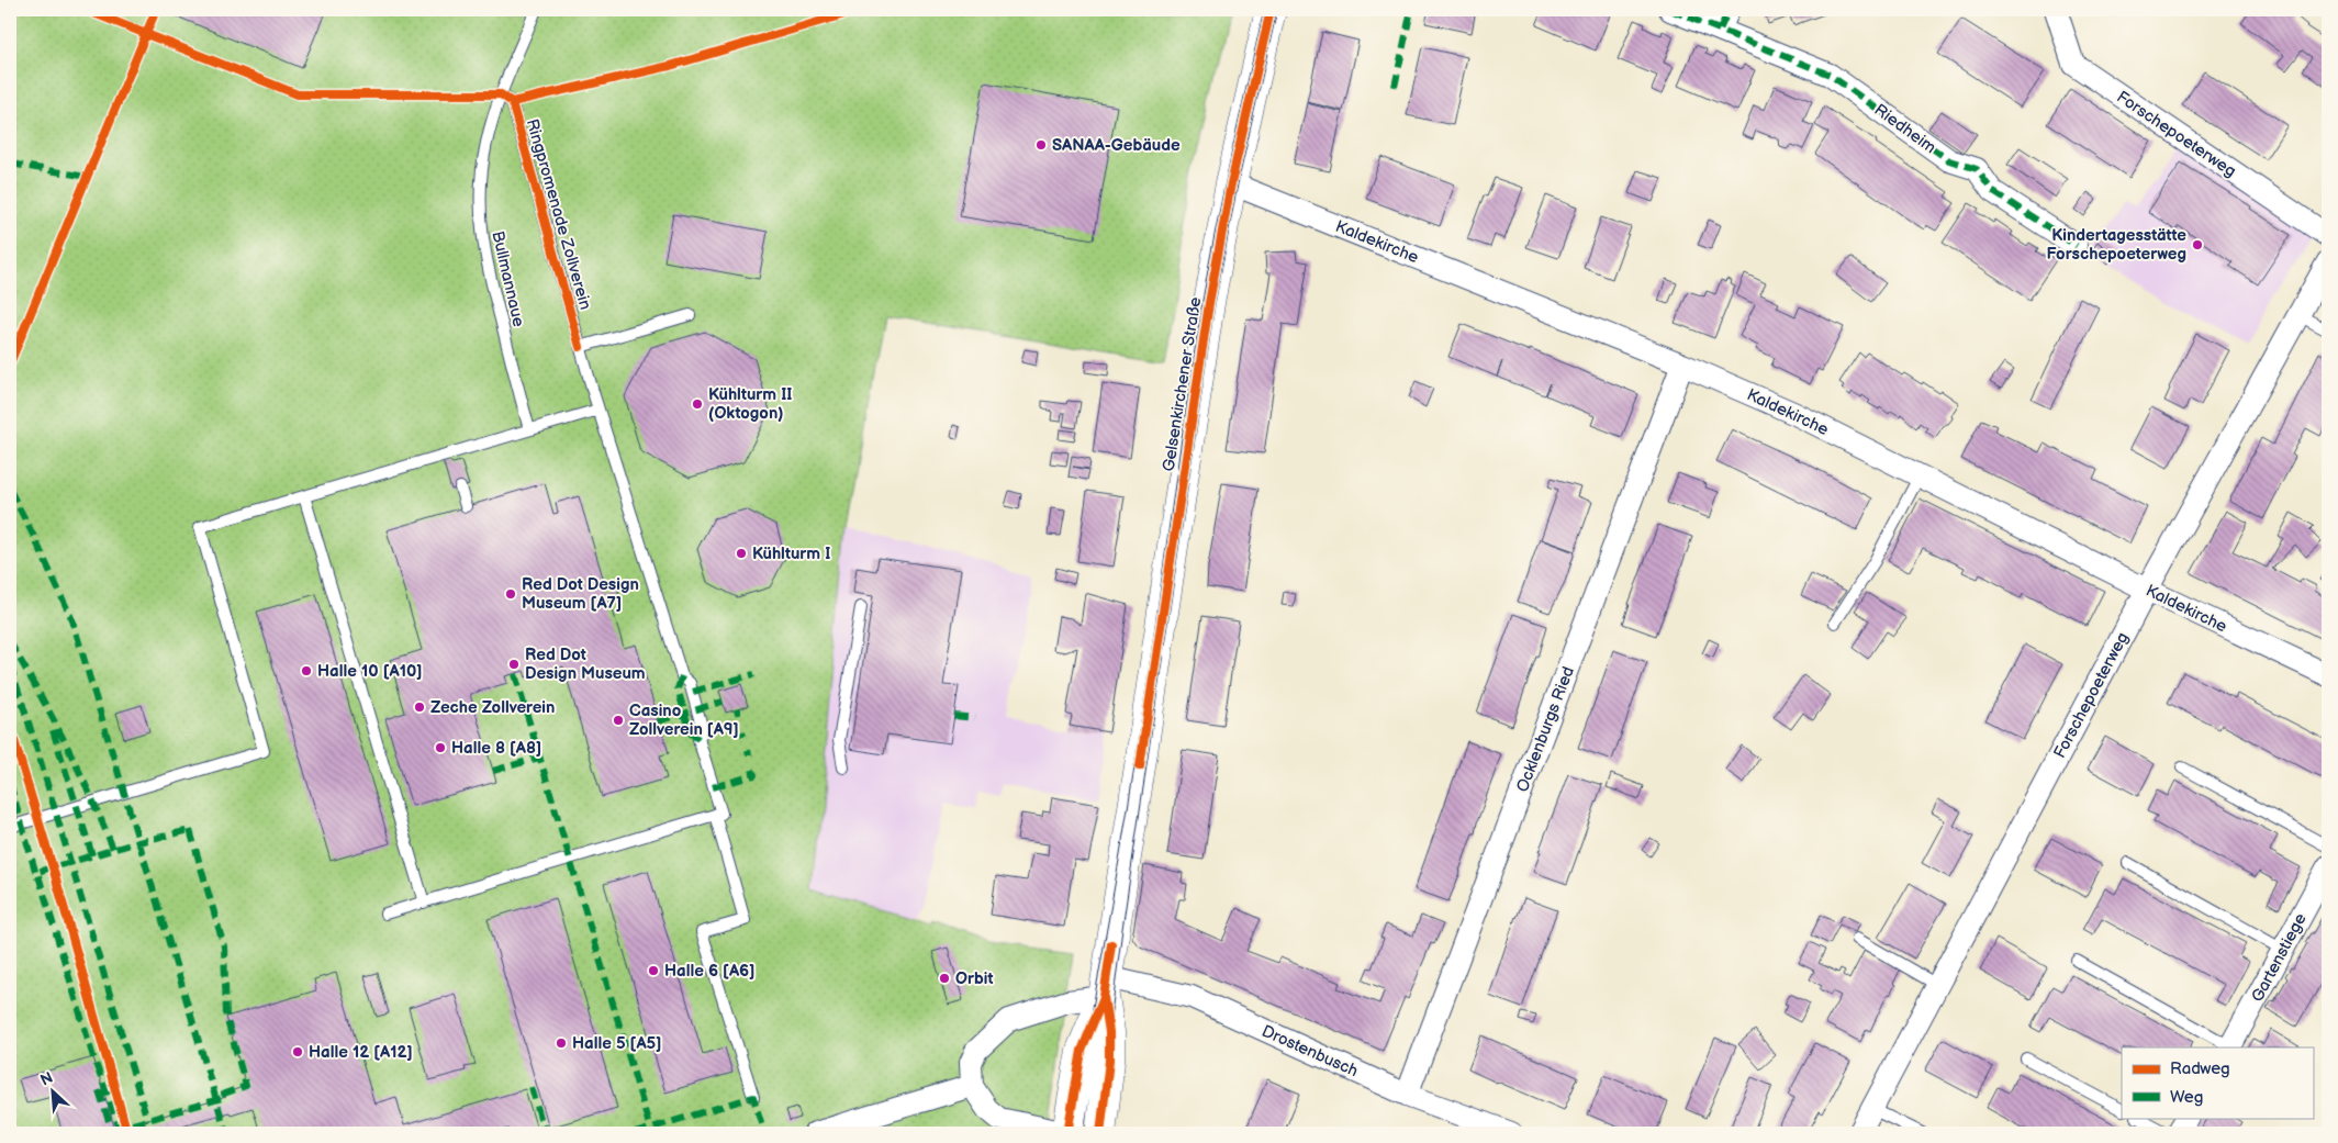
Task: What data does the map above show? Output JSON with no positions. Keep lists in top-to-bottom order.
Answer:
{
  "streets": {
    "main road": ["Gelsenkirchener Straße"],
    "street": [
      "Riedheim",
      "Forschepoeterweg",
      "Kaldekirche",
      "Ocklenburgs Ried",
      "Gartenstiege",
      "Drostenbusch"
    ],
    "lane": ["Ringpromenade Zollverein", "Bullmannaue"]
  },
  "crossings": [
    ["Forschepoeterweg", "Kaldekirche"],
    ["Ringpromenade Zollverein", "Bullmannaue"],
    ["Kaldekirche", "Gelsenkirchener Straße"],
    ["Kaldekirche", "Ocklenburgs Ried"],
    ["Gelsenkirchener Straße", "Drostenbusch"],
    ["Ocklenburgs Ried", "Drostenbusch"]
  ],
  "places": [
    "SANAA-Gebäude",
    "Kindertagesstätte Forschepoeterweg",
    "Kühlturm II (Oktogon)",
    "Kühlturm I",
    "Red Dot Design Museum [A7]",
    "Red Dot Design Museum",
    "Halle 10 [A10]",
    "Zeche Zollverein",
    "Casino Zollverein [A9]",
    "Halle 8 [A8]",
    "Halle 6 [A6]",
    "Orbit",
    "Halle 5 [A5]",
    "Halle 12 [A12]"
  ],
  "legend": ["Radweg", "Weg"],
  "north": "top left"
}
